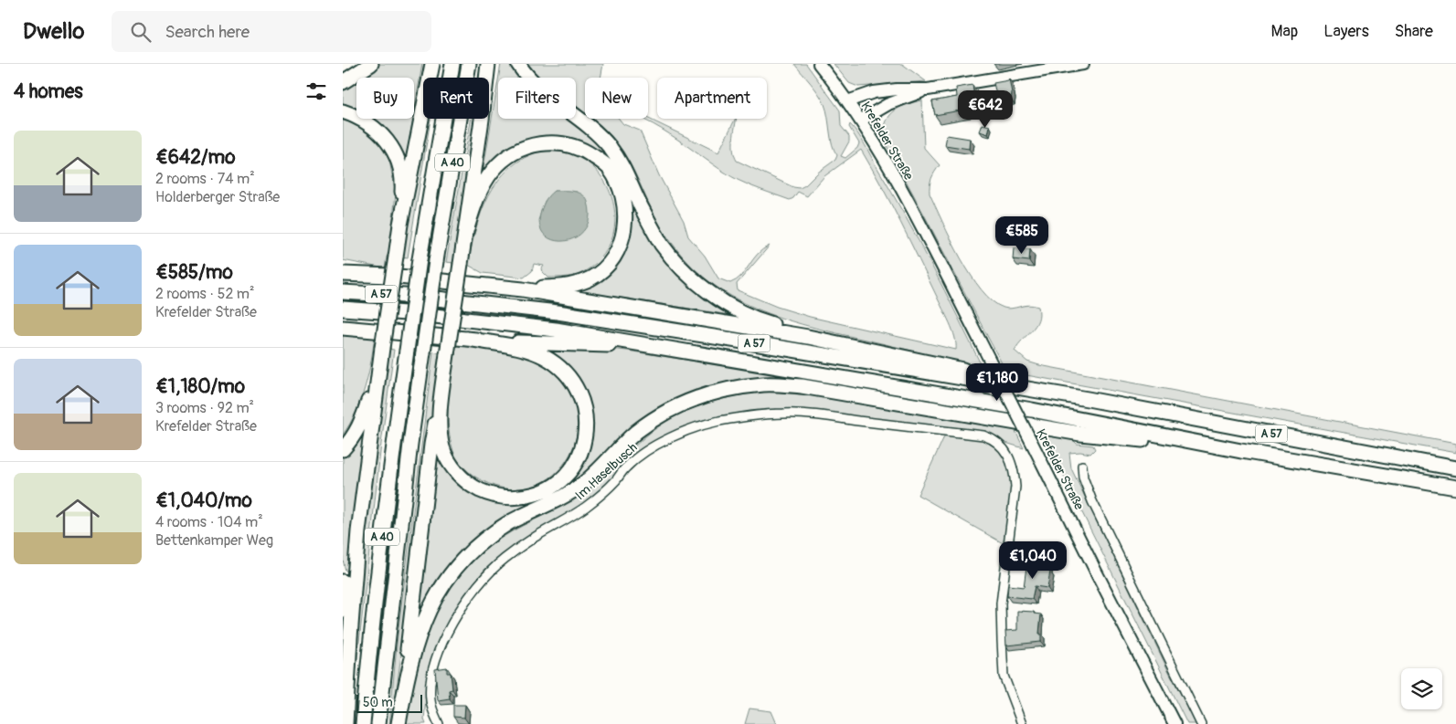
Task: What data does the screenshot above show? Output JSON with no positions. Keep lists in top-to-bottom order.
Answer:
{
  "streets": {
    "highway": ["A 40", "A 57"],
    "main road": ["Krefelder Straße"],
    "street": ["Im Haselbusch"]
  },
  "scale_bar": "50 m",
  "page": {
    "header": "Dwello",
    "search": "Search here",
    "nav": ["Map", "Layers", "Share"],
    "heading": "4 homes",
    "chip": [
      "Buy",
      "Rent",
      "Filters",
      "New",
      "Apartment"
    ],
    "price": [
      "€642",
      "€585",
      "€1,180",
      "€1,040"
    ],
    "list": [
      {
        "name": "€642/mo",
        "note": "2 rooms · 74 m² · Holderberger Straße"
      },
      {
        "name": "€585/mo",
        "note": "2 rooms · 52 m² · Krefelder Straße"
      },
      {
        "name": "€1,180/mo",
        "note": "3 rooms · 92 m² · Krefelder Straße"
      },
      {
        "name": "€1,040/mo",
        "note": "4 rooms · 104 m² · Bettenkamper Weg"
      }
    ],
    "scale": "50 m"
  }
}
